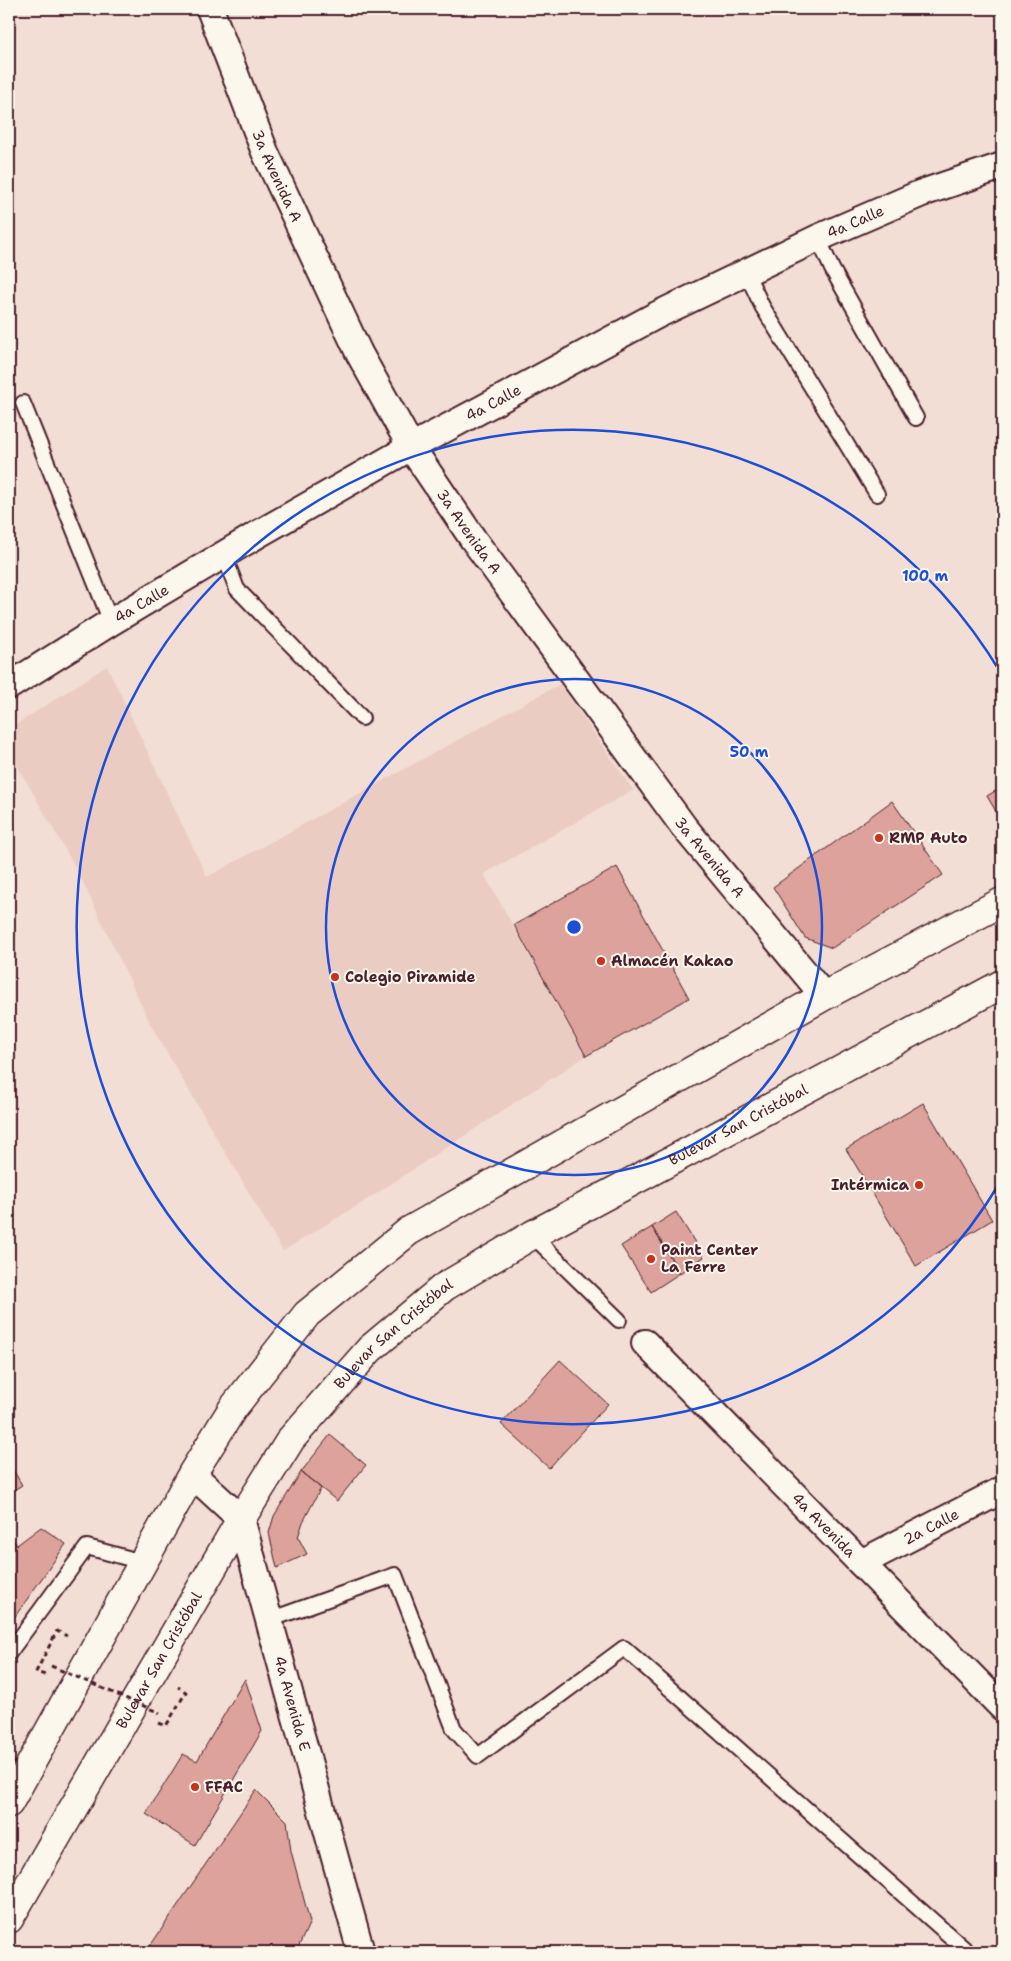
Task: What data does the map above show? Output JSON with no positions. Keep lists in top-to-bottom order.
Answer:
{
  "streets": {
    "main road": ["Bulevar San Cristóbal"],
    "street": [
      "3a Avenida A",
      "4a Calle",
      "4a Avenida",
      "2a Calle",
      "4a Avenida E"
    ]
  },
  "crossings": [
    ["3a Avenida A", "4a Calle"],
    ["Bulevar San Cristóbal", "4a Avenida E"],
    ["4a Avenida", "2a Calle"]
  ],
  "places": [
    "RMP Auto",
    "Almacén Kakao",
    "Colegio Piramide",
    "Intérmica",
    "Paint Center La Ferre",
    "FFAC"
  ],
  "rings": ["100 m", "50 m"]
}
